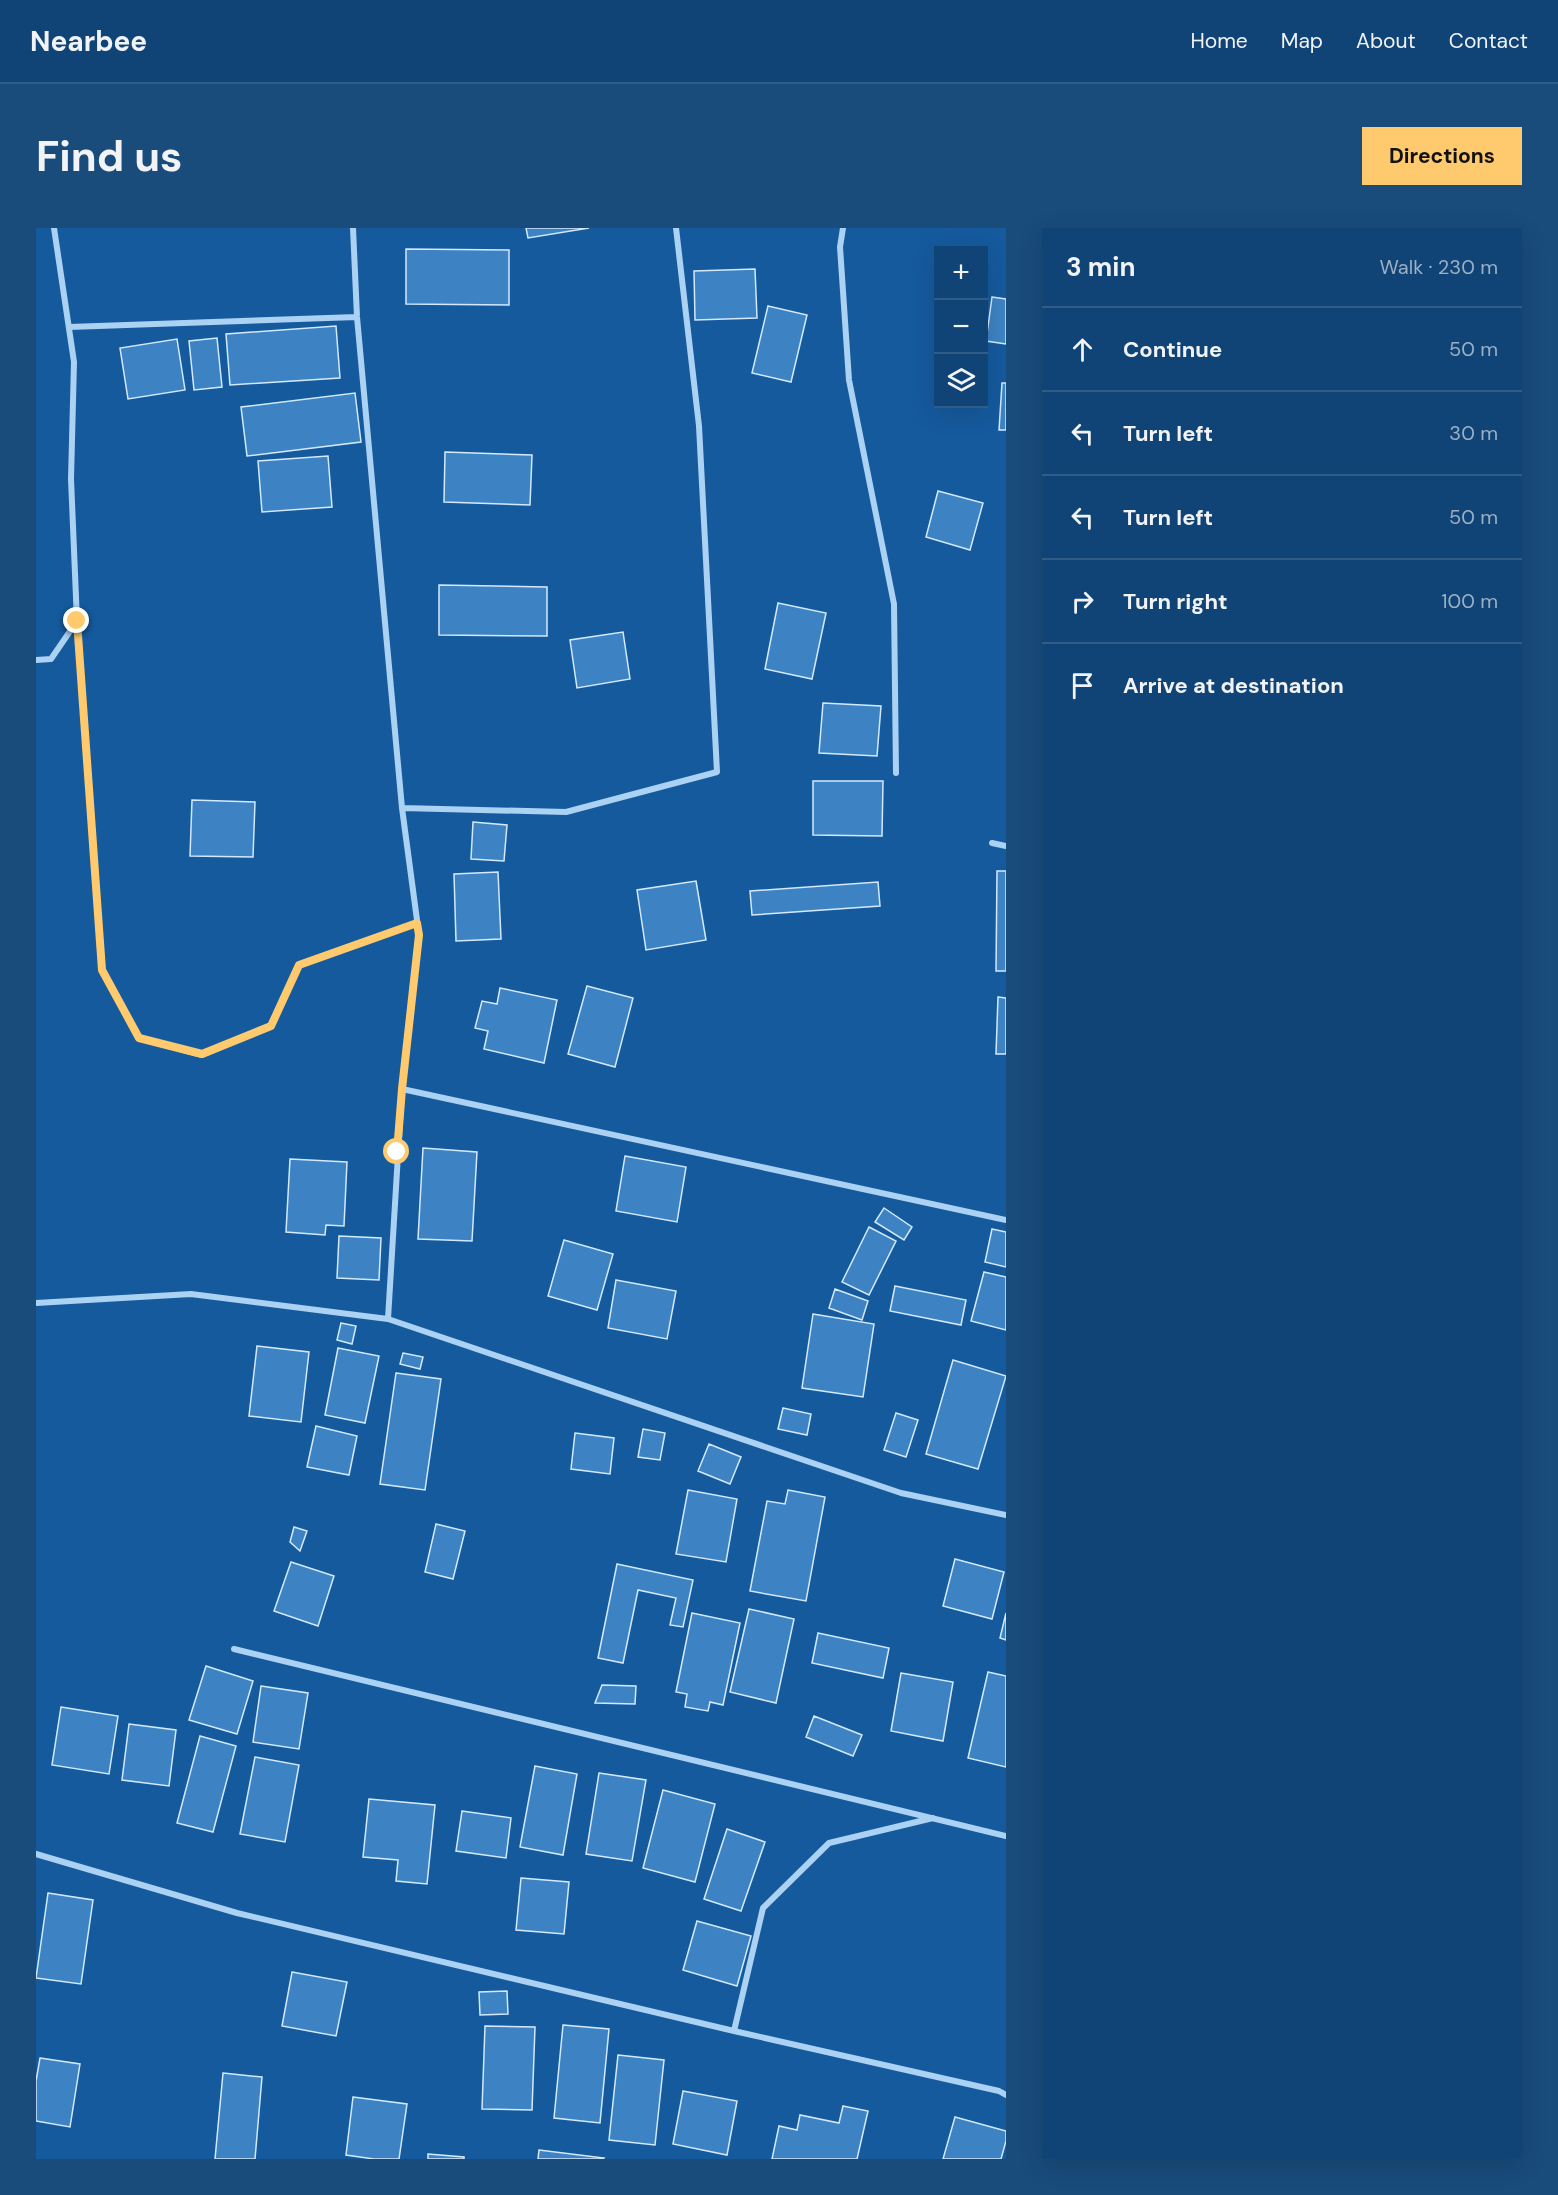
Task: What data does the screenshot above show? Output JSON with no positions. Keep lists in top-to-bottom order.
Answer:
{
  "page": {
    "header": "Nearbee",
    "nav": [
      "Home",
      "Map",
      "About",
      "Contact"
    ],
    "buttons": "Directions",
    "title": "Find us",
    "heading": ["3 min", "Walk · 230 m"],
    "map_buttons": ["+", "−"],
    "list": [
      ["Continue", "50 m"],
      ["Turn left", "30 m"],
      ["Turn left", "50 m"],
      ["Turn right", "100 m"],
      "Arrive at destination"
    ]
  }
}
